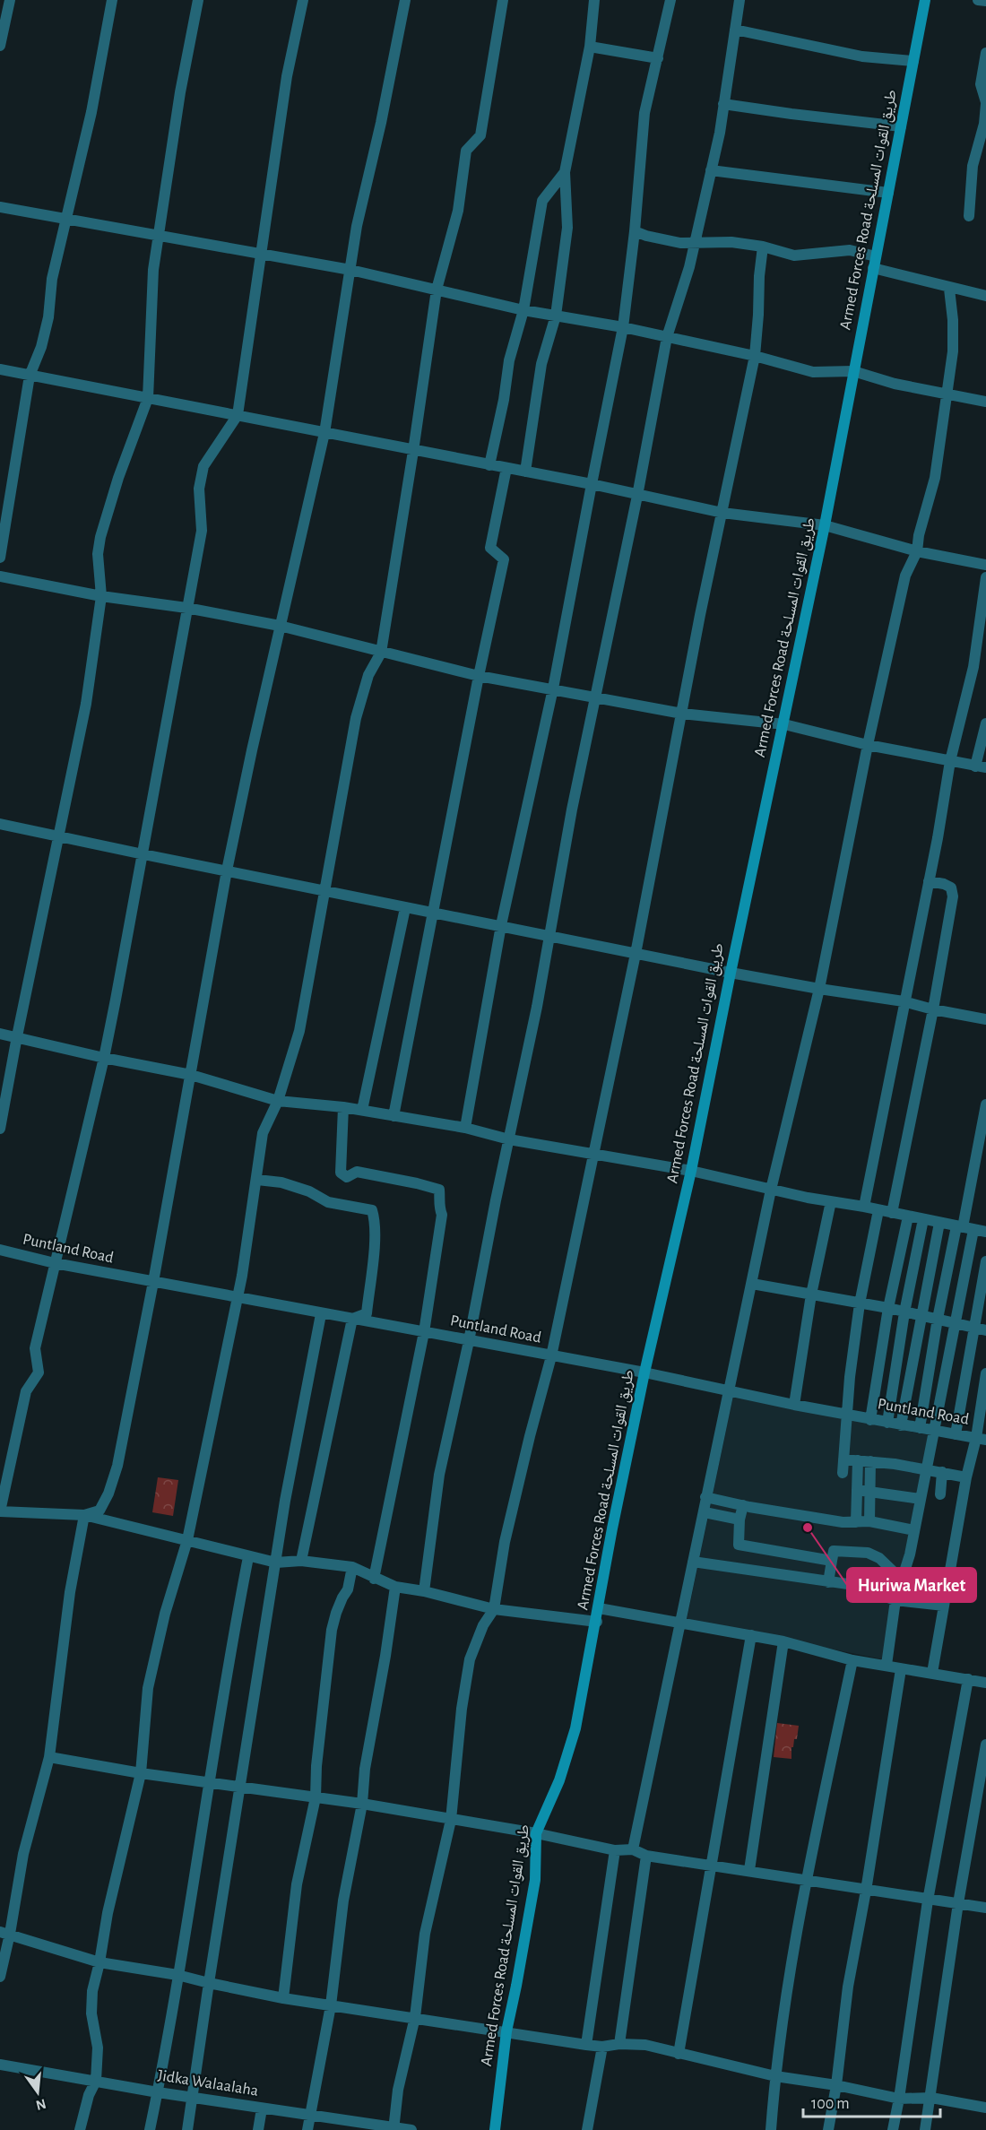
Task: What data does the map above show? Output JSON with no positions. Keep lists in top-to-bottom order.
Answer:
{
  "streets": {
    "street": ["Armed Forces Road طريق القوات المسلحة", "Puntland Road", "Jidka Walaalaha"]
  },
  "crossings": [
    ["Armed Forces Road طريق القوات المسلحة", "Puntland Road"]
  ],
  "places": ["Huriwa Market"],
  "scale_bar": "100 m",
  "north": "bottom"
}
